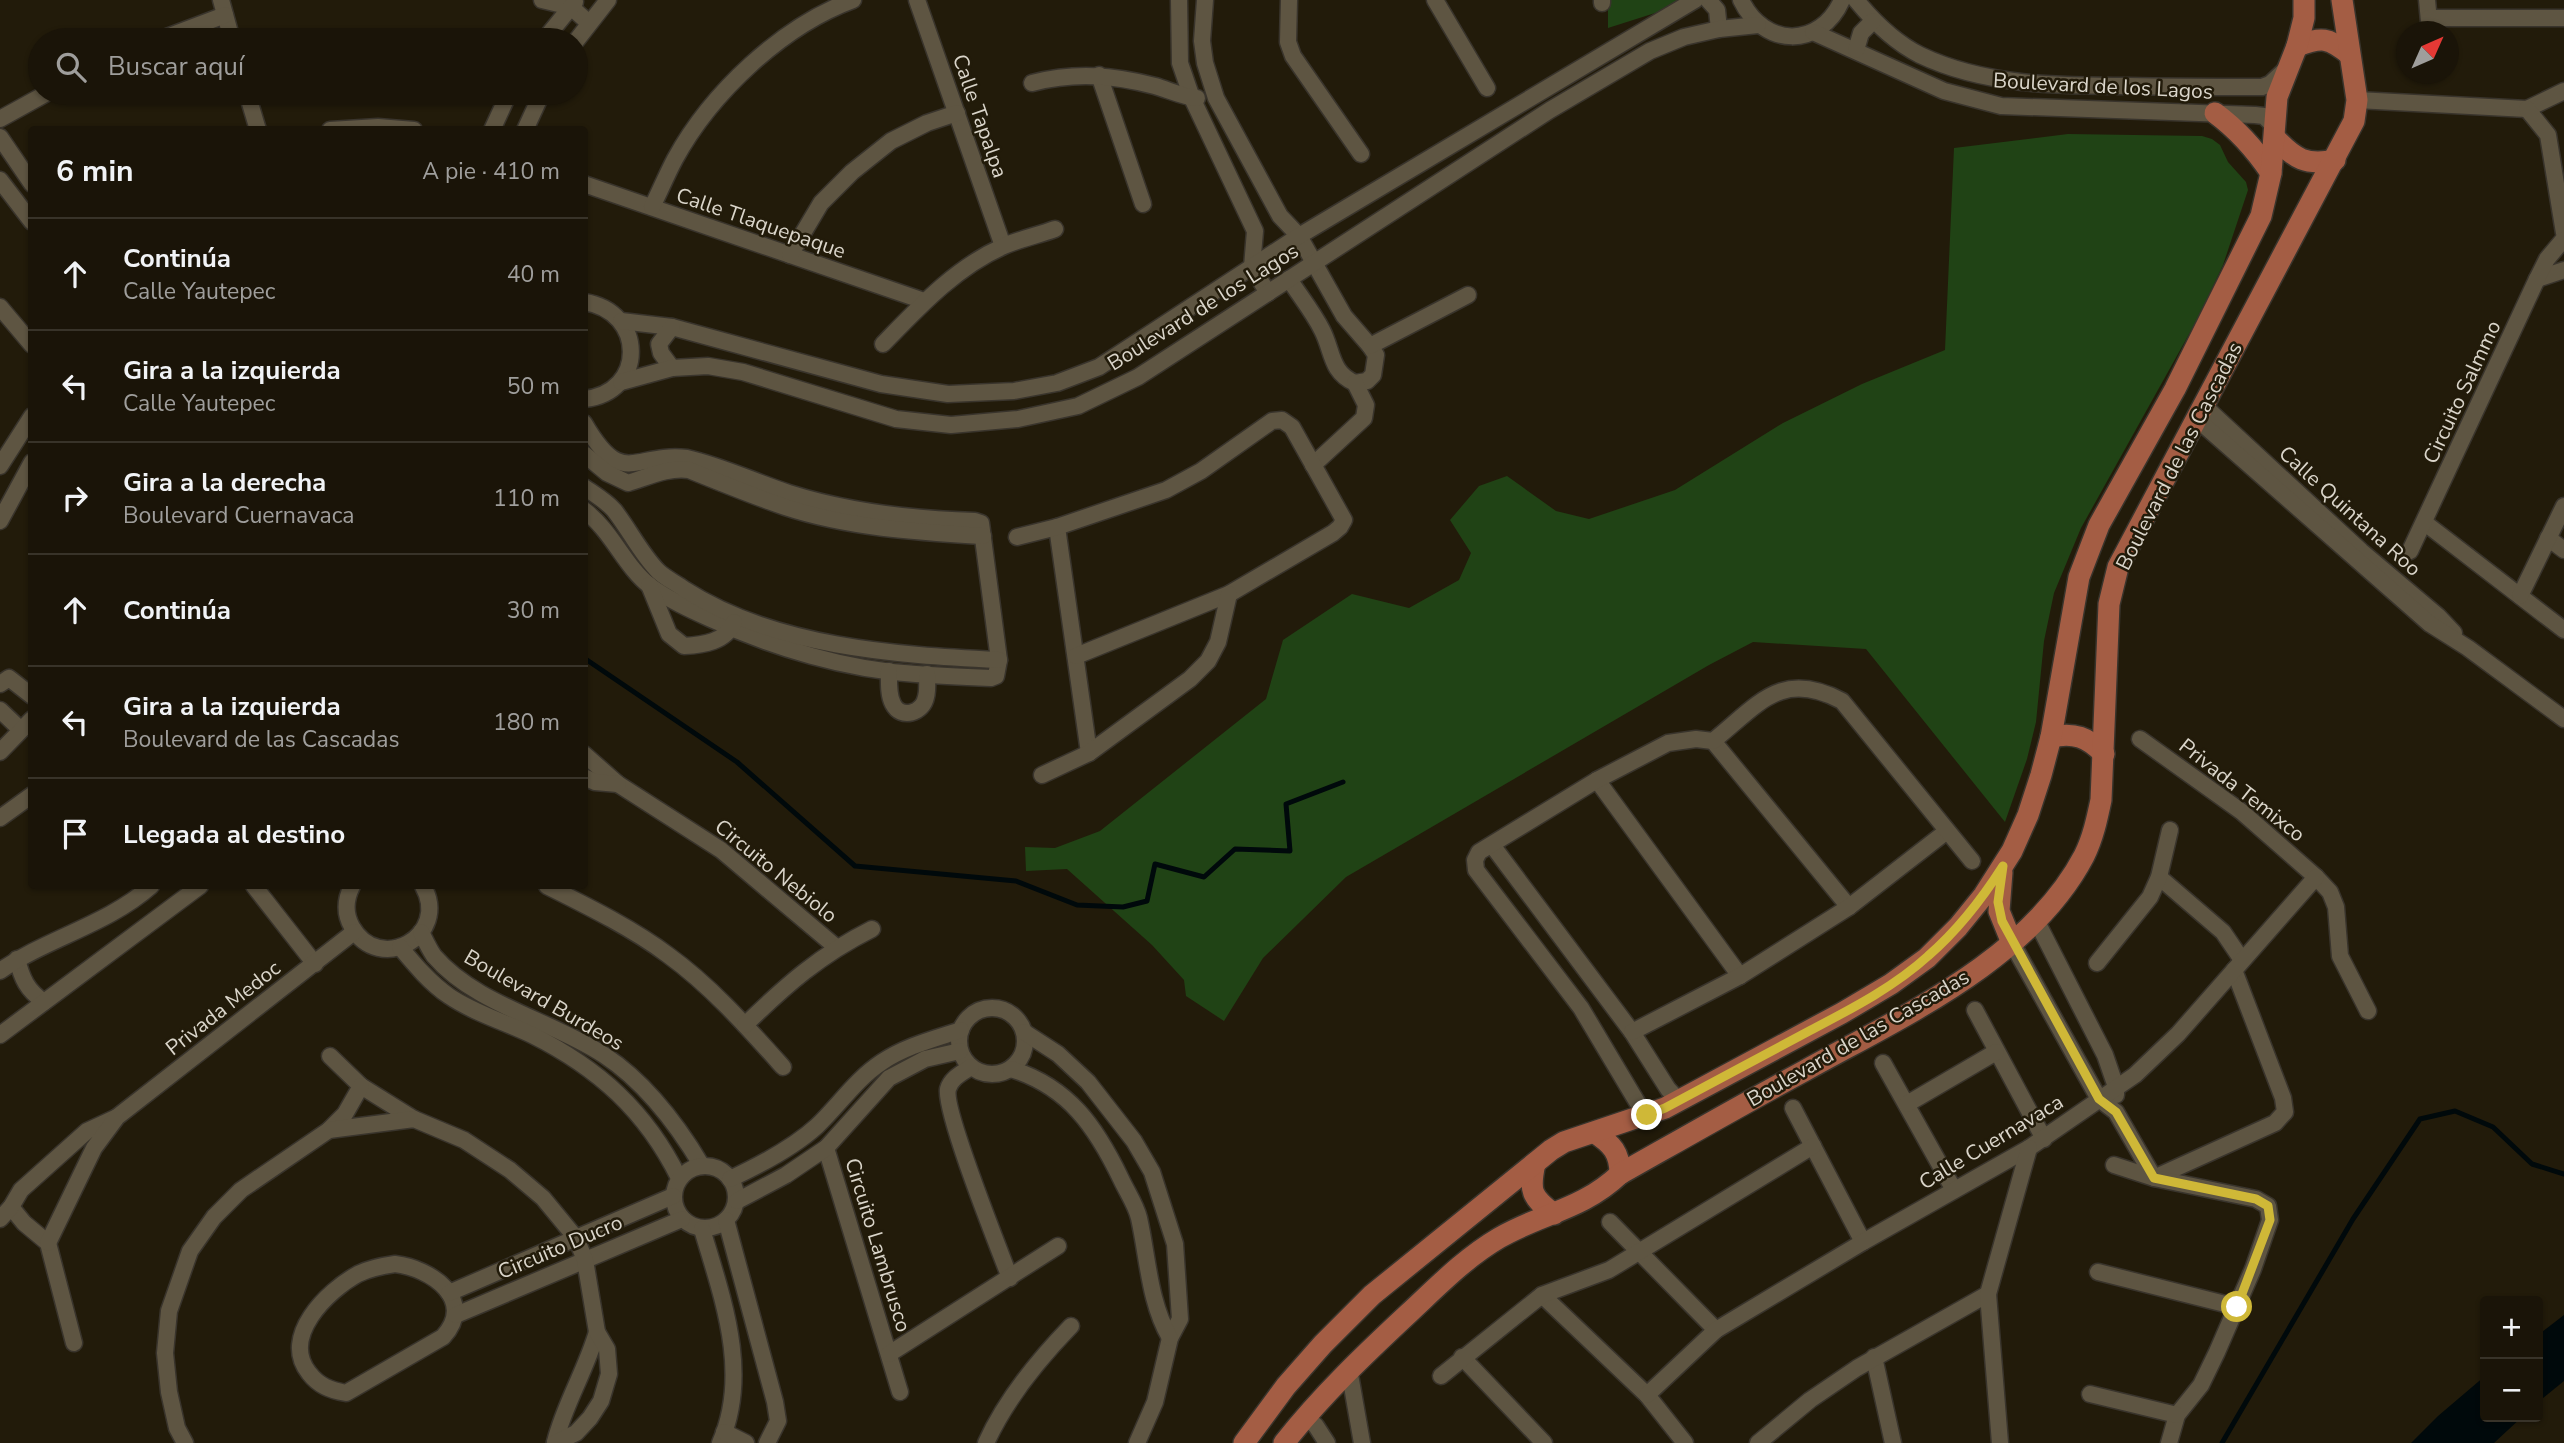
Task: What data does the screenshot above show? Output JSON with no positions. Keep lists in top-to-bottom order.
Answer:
{
  "streets": {
    "main road": ["Boulevard de las Cascadas"],
    "street": [
      "Boulevard de los Lagos",
      "Calle Tapalpa",
      "Calle Tlaquepaque",
      "Circuito Salmmo",
      "Calle Quintana Roo",
      "Privada Temixco",
      "Circuito Nebiolo",
      "Boulevard Burdeos",
      "Privada Medoc",
      "Calle Cuernavaca",
      "Circuito Lambrusco",
      "Circuito Ducro"
    ]
  },
  "crossings": [
    ["Boulevard de los Lagos", "Boulevard de las Cascadas"],
    ["Boulevard de las Cascadas", "Calle Quintana Roo"],
    ["Privada Temixco", "Calle Cuernavaca"],
    ["Boulevard Burdeos", "Circuito Ducro"]
  ],
  "north": "top right",
  "page": {
    "search": "Buscar aquí",
    "heading": ["6 min", "A pie · 410 m"],
    "list": [
      ["Continúa", "Calle Yautepec", "40 m"],
      ["Gira a la izquierda", "Calle Yautepec", "50 m"],
      ["Gira a la derecha", "Boulevard Cuernavaca", "110 m"],
      ["Continúa", "30 m"],
      ["Gira a la izquierda", "Boulevard de las Cascadas", "180 m"],
      "Llegada al destino"
    ],
    "map_buttons": ["+", "−"]
  }
}
